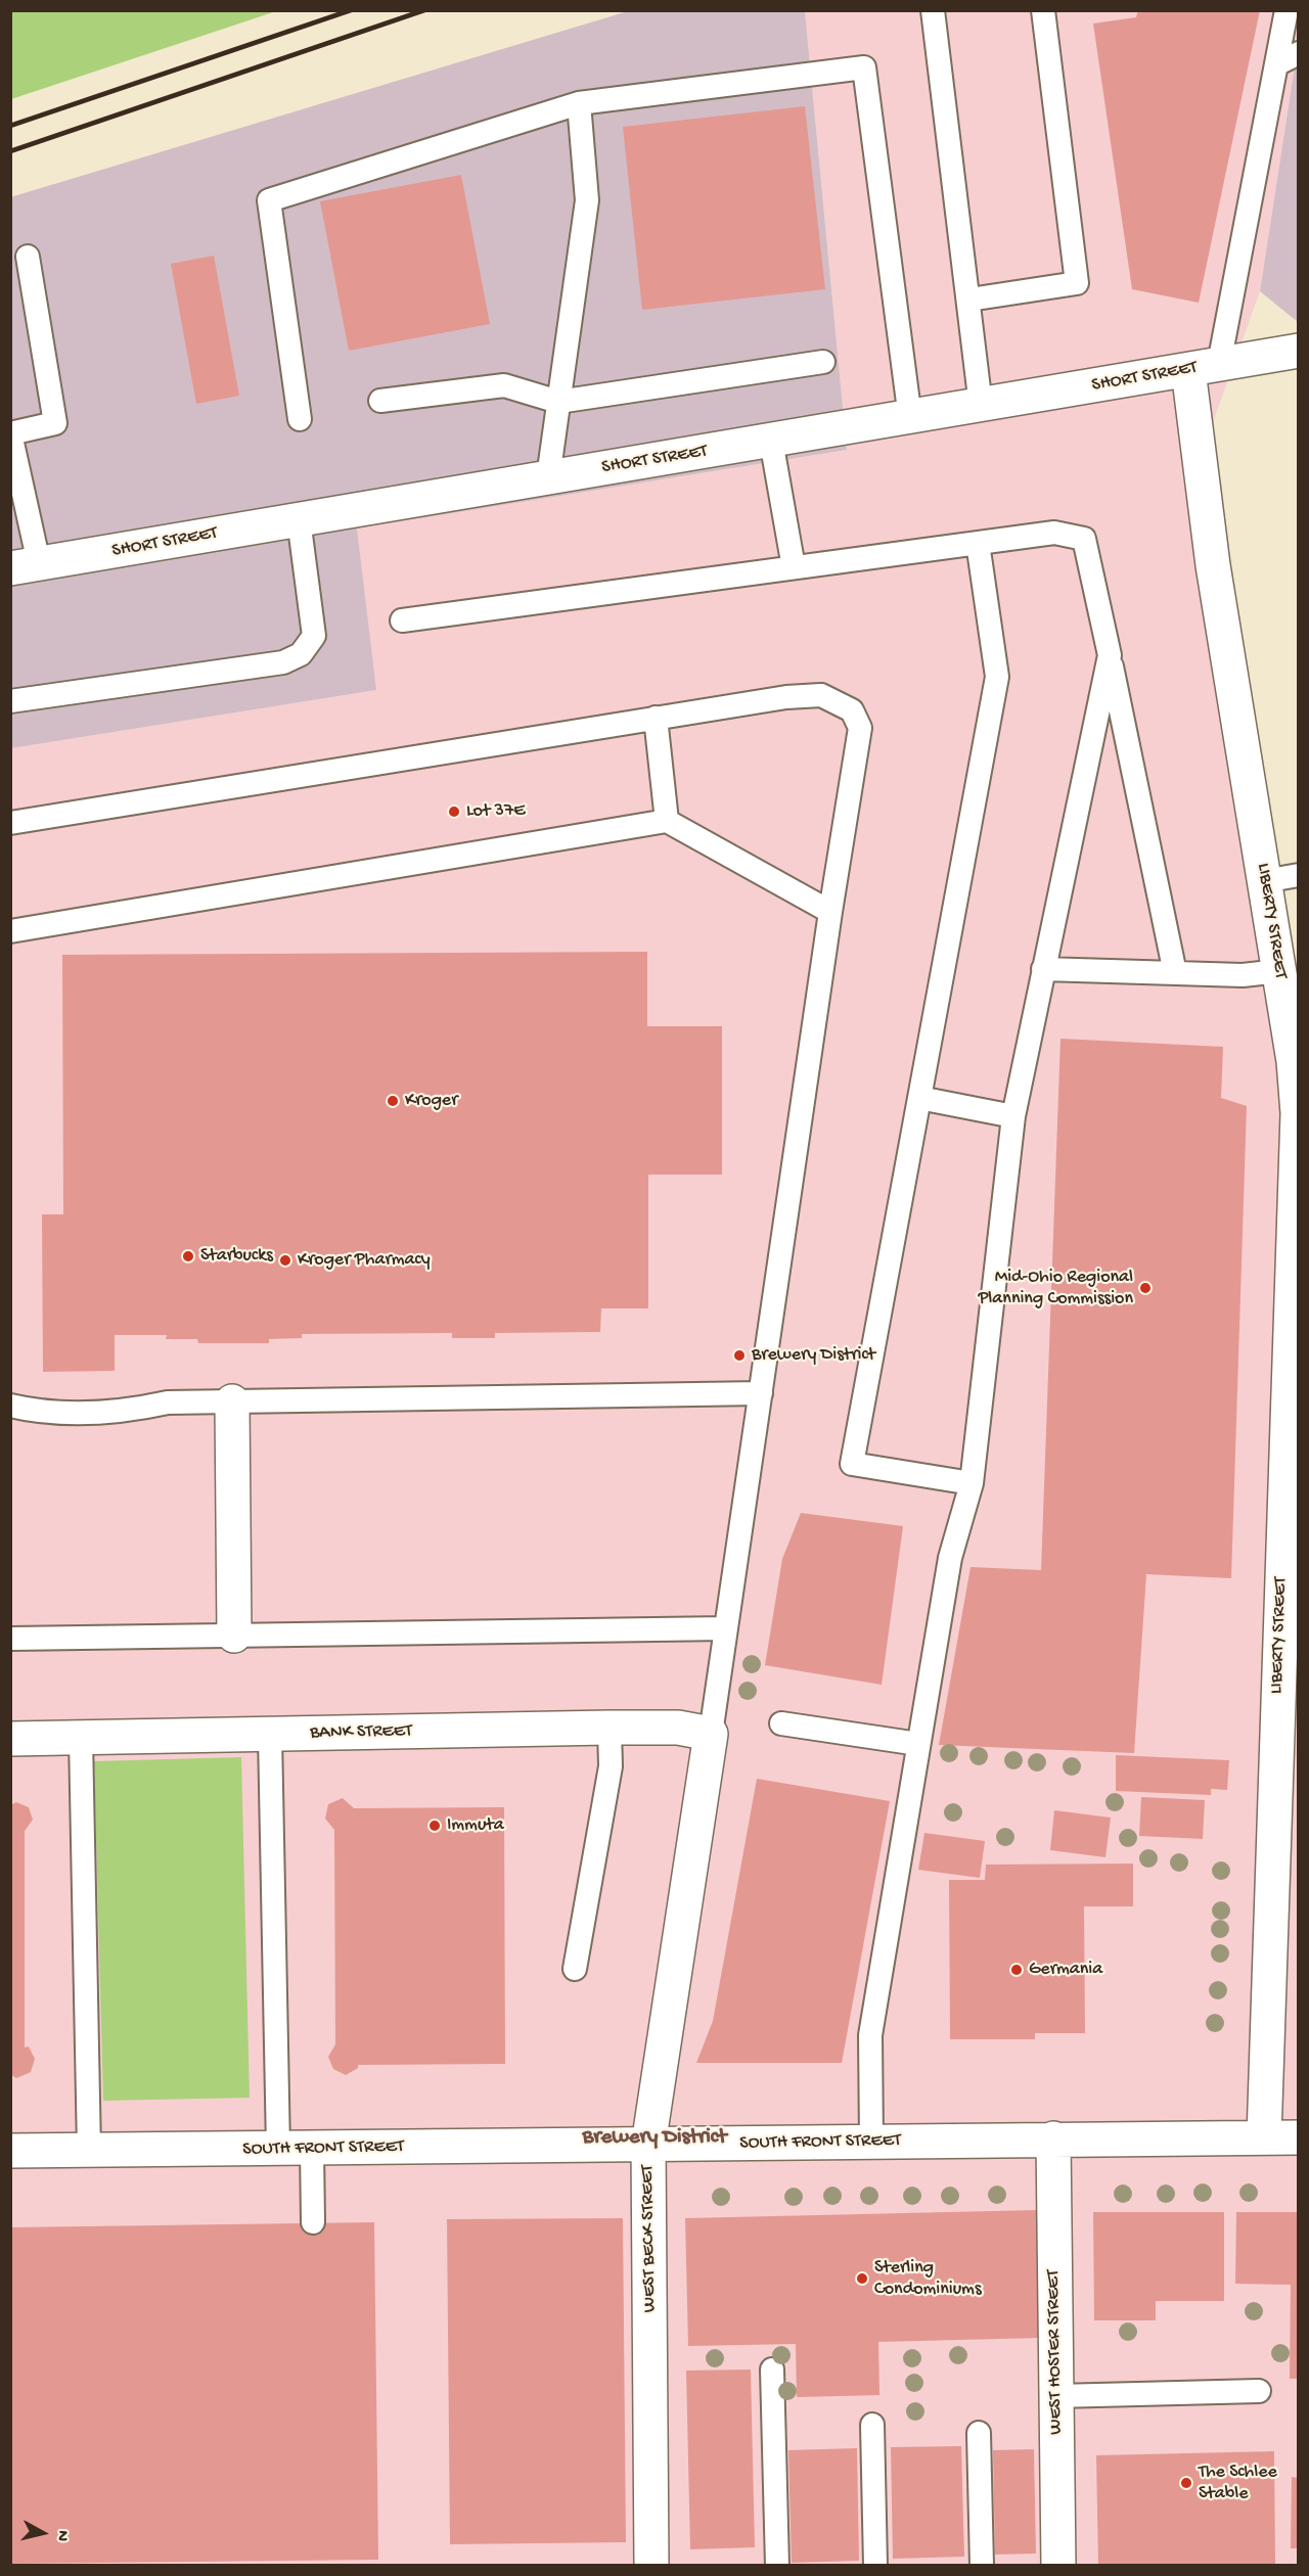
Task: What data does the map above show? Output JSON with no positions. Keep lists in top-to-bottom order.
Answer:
{
  "streets": {
    "street": [
      "SHORT STREET",
      "LIBERTY STREET",
      "BANK STREET",
      "SOUTH FRONT STREET",
      "WEST BECK STREET",
      "WEST HOSTER STREET"
    ]
  },
  "crossings": [
    ["SHORT STREET", "LIBERTY STREET"],
    ["LIBERTY STREET", "SOUTH FRONT STREET"],
    ["BANK STREET", "WEST BECK STREET"],
    ["SOUTH FRONT STREET", "WEST BECK STREET"],
    ["SOUTH FRONT STREET", "WEST HOSTER STREET"]
  ],
  "districts": ["Brewery District"],
  "places": [
    "Lot 37E",
    "Kroger",
    "Starbucks",
    "Kroger Pharmacy",
    "Mid-Ohio Regional Planning Commission",
    "Brewery District",
    "Immuta",
    "Germania",
    "Sterling Condominiums",
    "The Schlee Stable"
  ],
  "north": "right"
}
